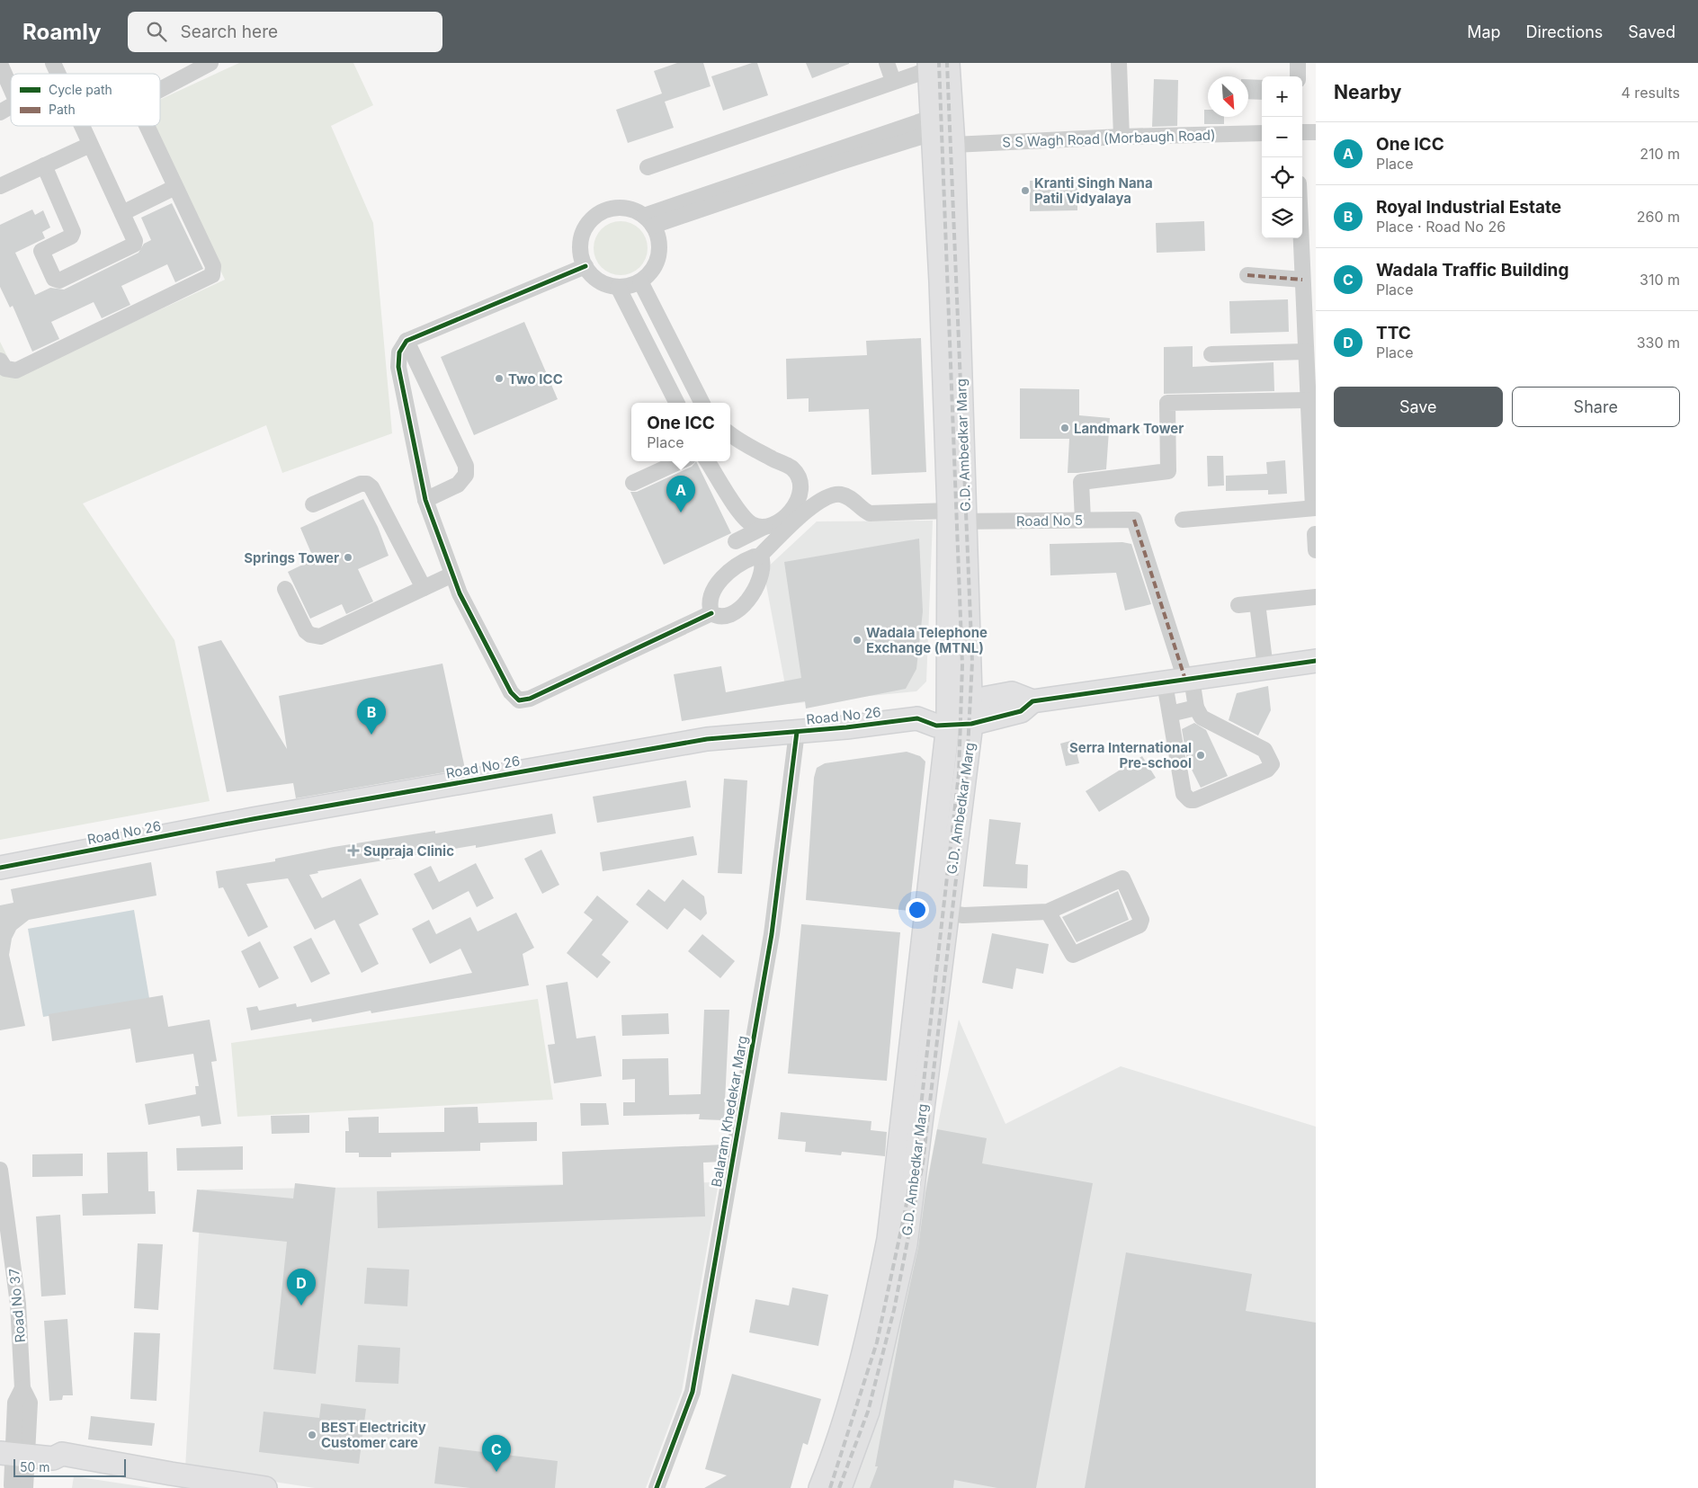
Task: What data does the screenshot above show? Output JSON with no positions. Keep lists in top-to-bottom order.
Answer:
{
  "streets": {
    "main road": ["G.D. Ambedkar Marg", "Road No 26"],
    "street": [
      "S S Wagh Road (Morbaugh Road)",
      "Road No 5",
      "Balaram Khedekar Marg",
      "Road No 37"
    ]
  },
  "crossings": [
    ["S S Wagh Road (Morbaugh Road)", "G.D. Ambedkar Marg"],
    ["G.D. Ambedkar Marg", "Road No 5"],
    ["G.D. Ambedkar Marg", "Road No 26"],
    ["Road No 26", "Balaram Khedekar Marg"]
  ],
  "places": {
    "other": [
      "Kranti Singh Nana Patil Vidyalaya",
      "Two ICC",
      "Landmark Tower",
      "Springs Tower",
      "Wadala Telephone Exchange (MTNL)",
      "Serra International Pre-school",
      "BEST Electricity Customer care"
    ],
    "health": ["Supraja Clinic"]
  },
  "legend": ["Cycle path", "Path"],
  "scale_bar": "50 m",
  "north": "bottom right",
  "page": {
    "header": "Roamly",
    "search": "Search here",
    "nav": ["Map", "Directions", "Saved"],
    "heading": ["Nearby", "4 results"],
    "map_buttons": ["+", "−"],
    "list": [
      {
        "mark": "A",
        "name": "One ICC",
        "note": "Place",
        "value": "210 m"
      },
      {
        "mark": "B",
        "name": "Royal Industrial Estate",
        "note": "Place · Road No 26",
        "value": "260 m"
      },
      {
        "mark": "C",
        "name": "Wadala Traffic Building",
        "note": "Place",
        "value": "310 m"
      },
      {
        "mark": "D",
        "name": "TTC",
        "note": "Place",
        "value": "330 m"
      }
    ],
    "buttons": ["Save", "Share"],
    "popup": ["One ICC", "Place"],
    "pins": [
      "A",
      "B",
      "D",
      "C"
    ],
    "scale": "50 m"
  }
}
